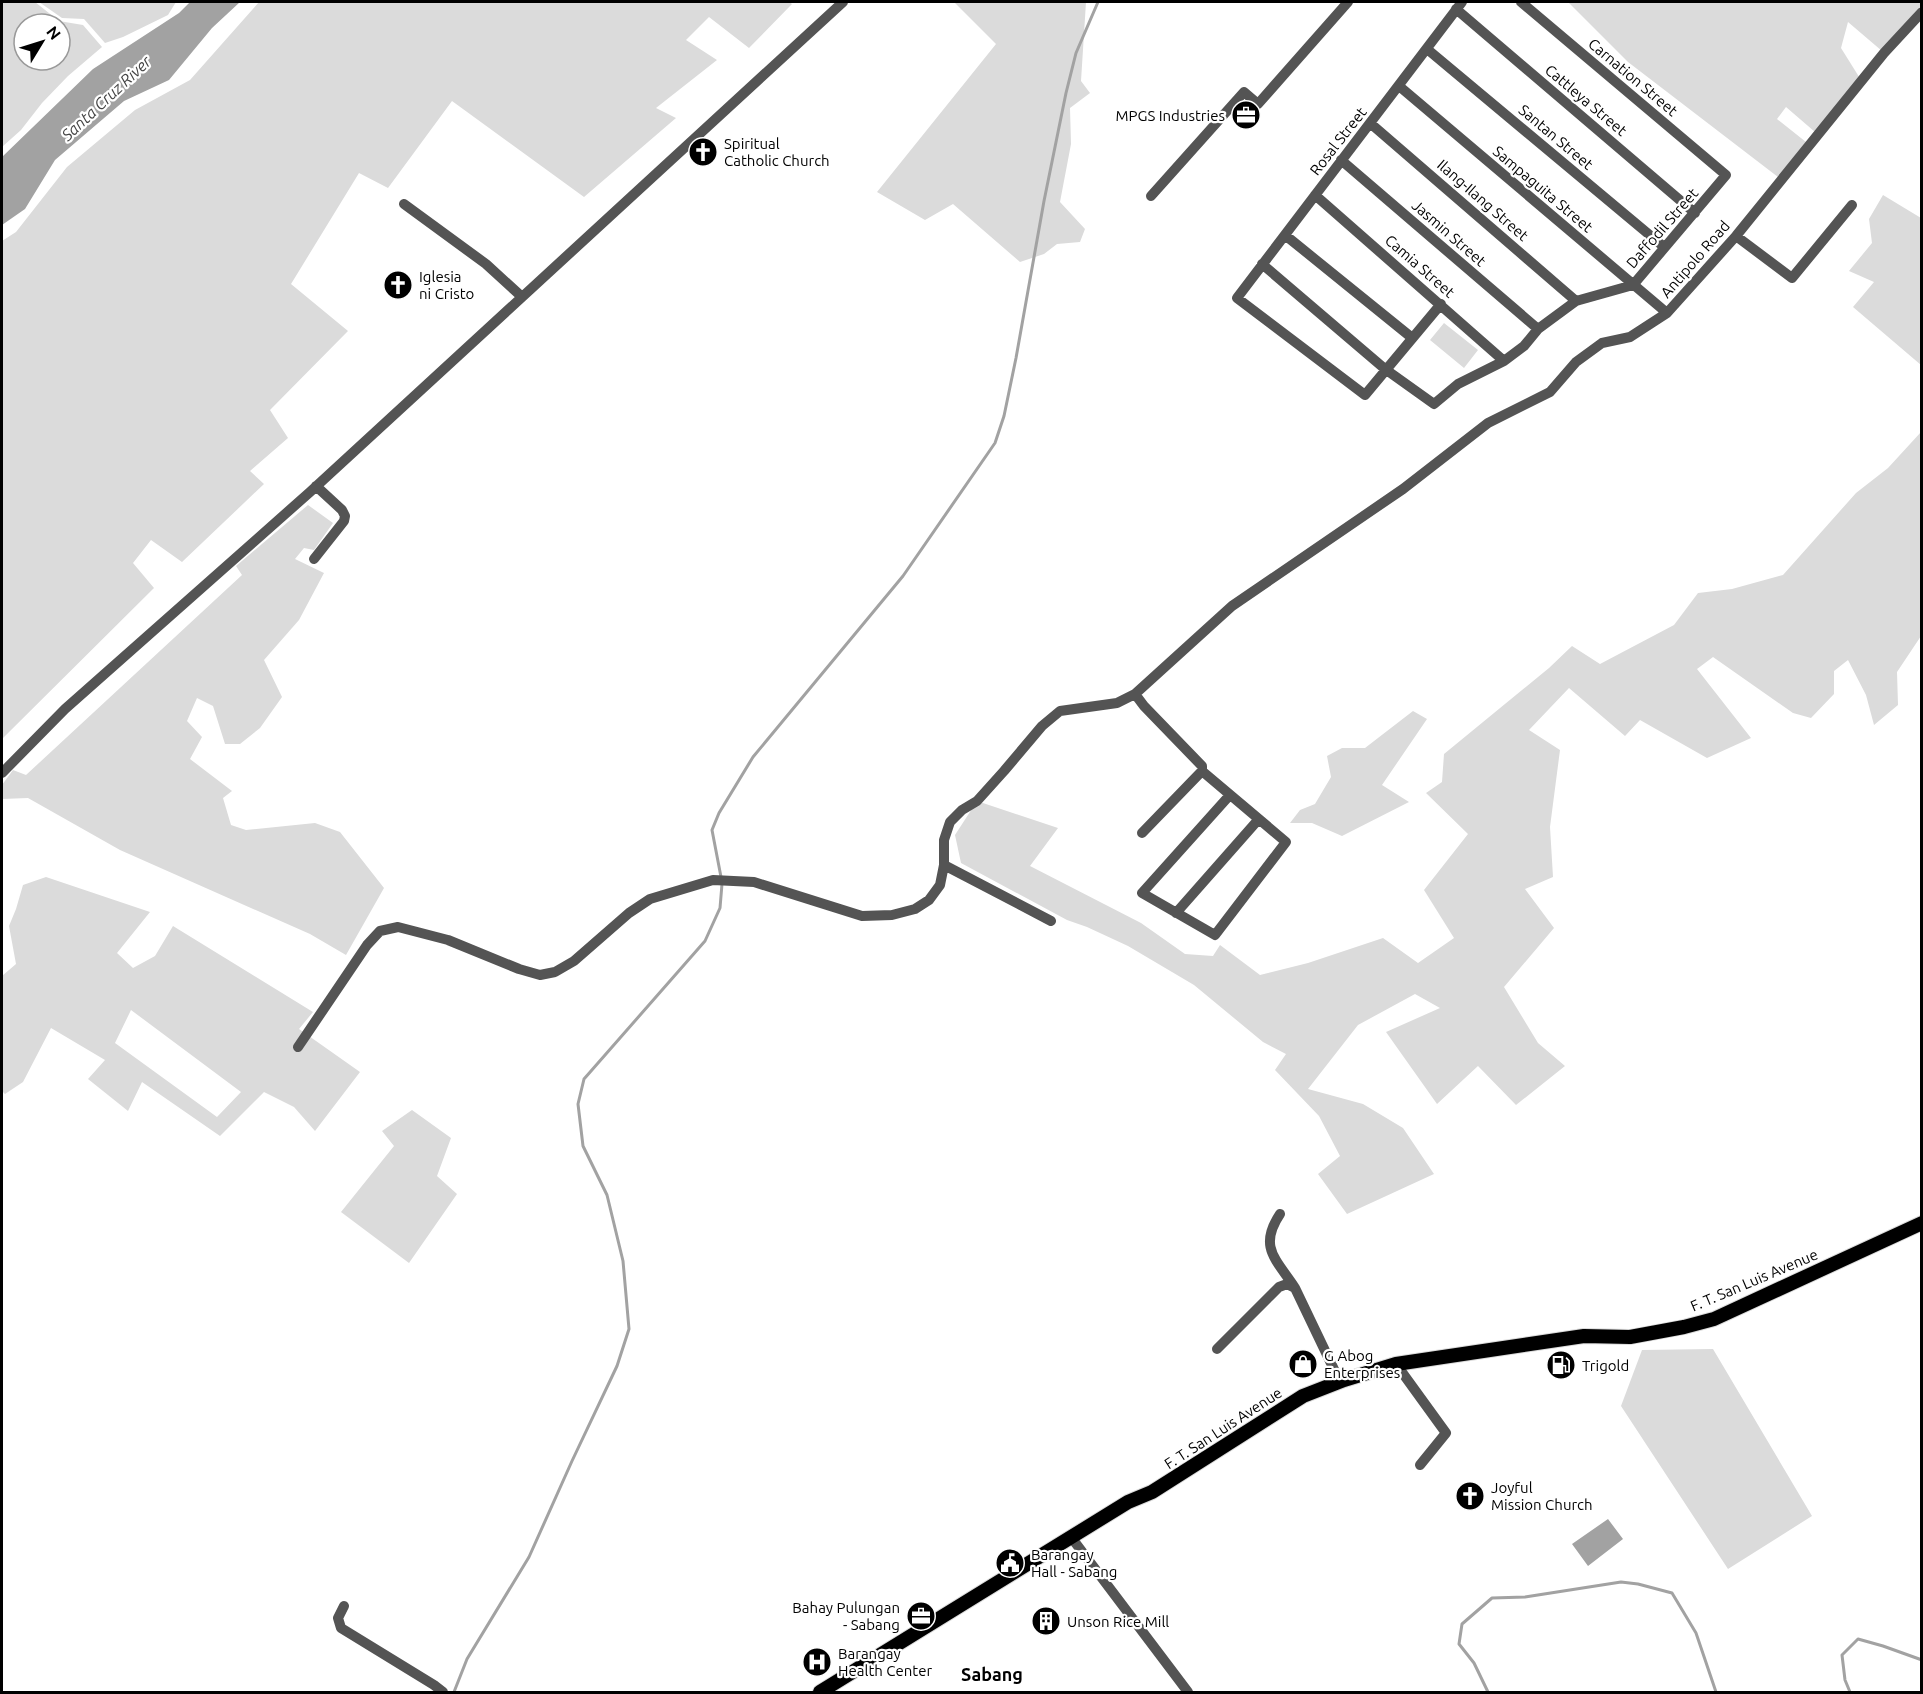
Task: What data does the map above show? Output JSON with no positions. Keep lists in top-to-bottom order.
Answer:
{
  "streets": {
    "main road": ["F. T. San Luis Avenue"],
    "street": [
      "Carnation Street",
      "Cattleya Street",
      "Santan Street",
      "Rosal Street",
      "Sampaguita Street",
      "Ilang-Ilang Street",
      "Daffodil Street",
      "Jasmin Street",
      "Antipolo Road",
      "Camia Street"
    ]
  },
  "crossings": [
    ["Carnation Street", "Daffodil Street"],
    ["Cattleya Street", "Rosal Street"],
    ["Cattleya Street", "Daffodil Street"],
    ["Santan Street", "Rosal Street"],
    ["Santan Street", "Daffodil Street"],
    ["Rosal Street", "Sampaguita Street"],
    ["Rosal Street", "Ilang-Ilang Street"],
    ["Rosal Street", "Daffodil Street"],
    ["Rosal Street", "Jasmin Street"],
    ["Rosal Street", "Camia Street"],
    ["Sampaguita Street", "Daffodil Street"],
    ["Sampaguita Street", "Antipolo Road"],
    ["Ilang-Ilang Street", "Daffodil Street"],
    ["Daffodil Street", "Jasmin Street"],
    ["Daffodil Street", "Camia Street"]
  ],
  "districts": ["Sabang"],
  "water": ["Santa Cruz River"],
  "places": {
    "office": ["MPGS Industries", "Bahay Pulungan - Sabang"],
    "church": ["Spiritual Catholic Church", "Iglesia ni Cristo", "Joyful Mission Church"],
    "shop": ["G Abog Enterprises"],
    "fuel station": ["Trigold"],
    "public building": ["Barangay Hall - Sabang"],
    "building": ["Unson Rice Mill"],
    "hospital": ["Barangay Health Center"]
  },
  "north": "top right"
}
